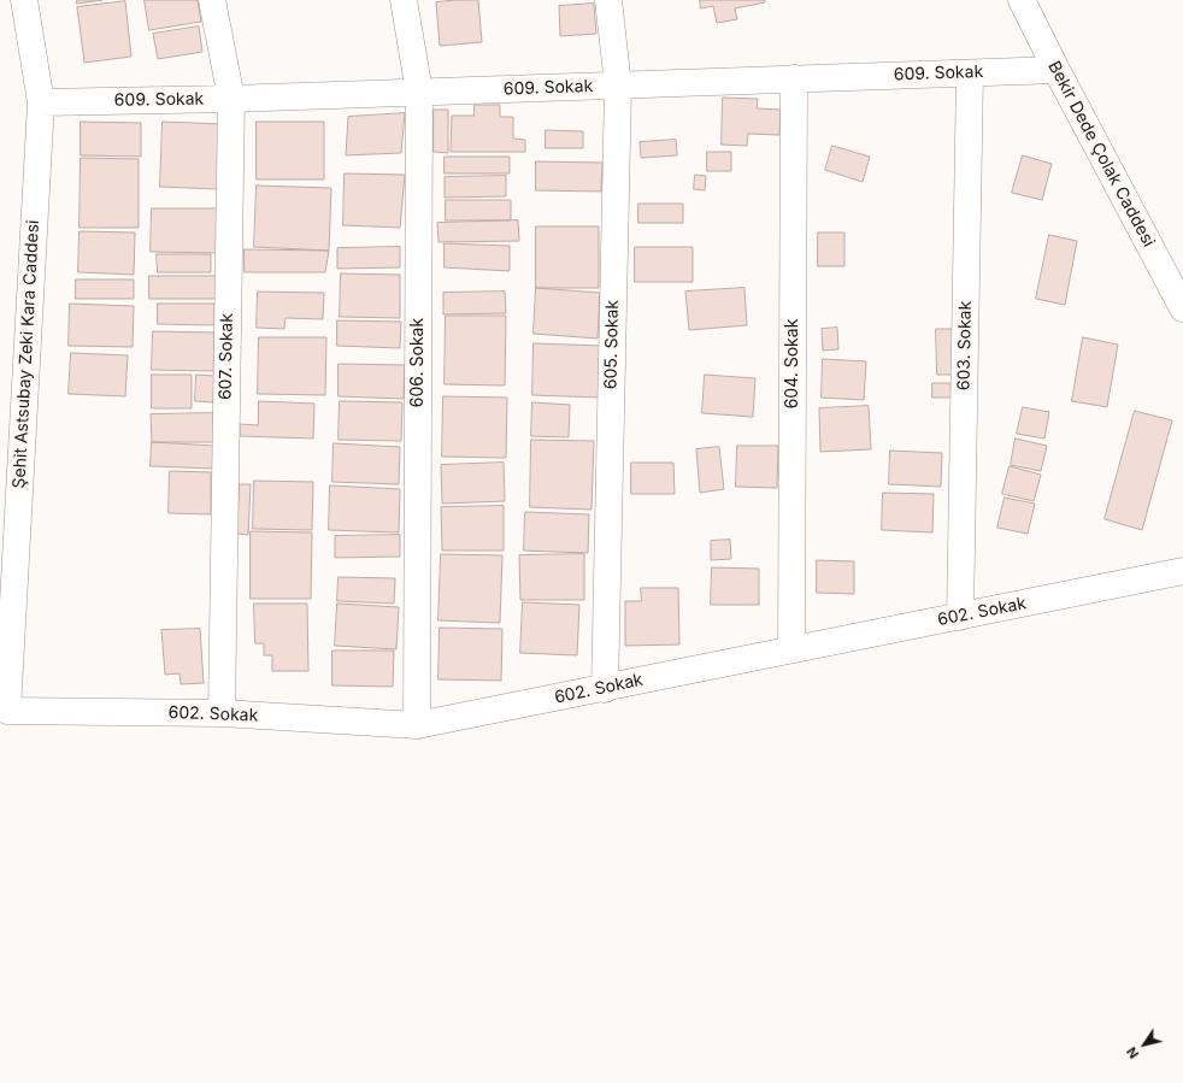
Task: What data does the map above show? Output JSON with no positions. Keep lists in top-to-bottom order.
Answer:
{
  "streets": {
    "street": [
      "609. Sokak",
      "Bekir Dede Çolak Caddesi",
      "605. Sokak",
      "603. Sokak",
      "Şehit Astsubay Zeki Kara Caddesi",
      "607. Sokak",
      "606. Sokak",
      "604. Sokak",
      "602. Sokak"
    ]
  },
  "crossings": [
    ["609. Sokak", "Bekir Dede Çolak Caddesi"],
    ["609. Sokak", "605. Sokak"],
    ["609. Sokak", "603. Sokak"],
    ["609. Sokak", "Şehit Astsubay Zeki Kara Caddesi"],
    ["609. Sokak", "607. Sokak"],
    ["609. Sokak", "606. Sokak"],
    ["609. Sokak", "604. Sokak"],
    ["605. Sokak", "602. Sokak"],
    ["603. Sokak", "602. Sokak"],
    ["Şehit Astsubay Zeki Kara Caddesi", "602. Sokak"],
    ["607. Sokak", "602. Sokak"],
    ["606. Sokak", "602. Sokak"],
    ["604. Sokak", "602. Sokak"]
  ],
  "north": "bottom left"
}
